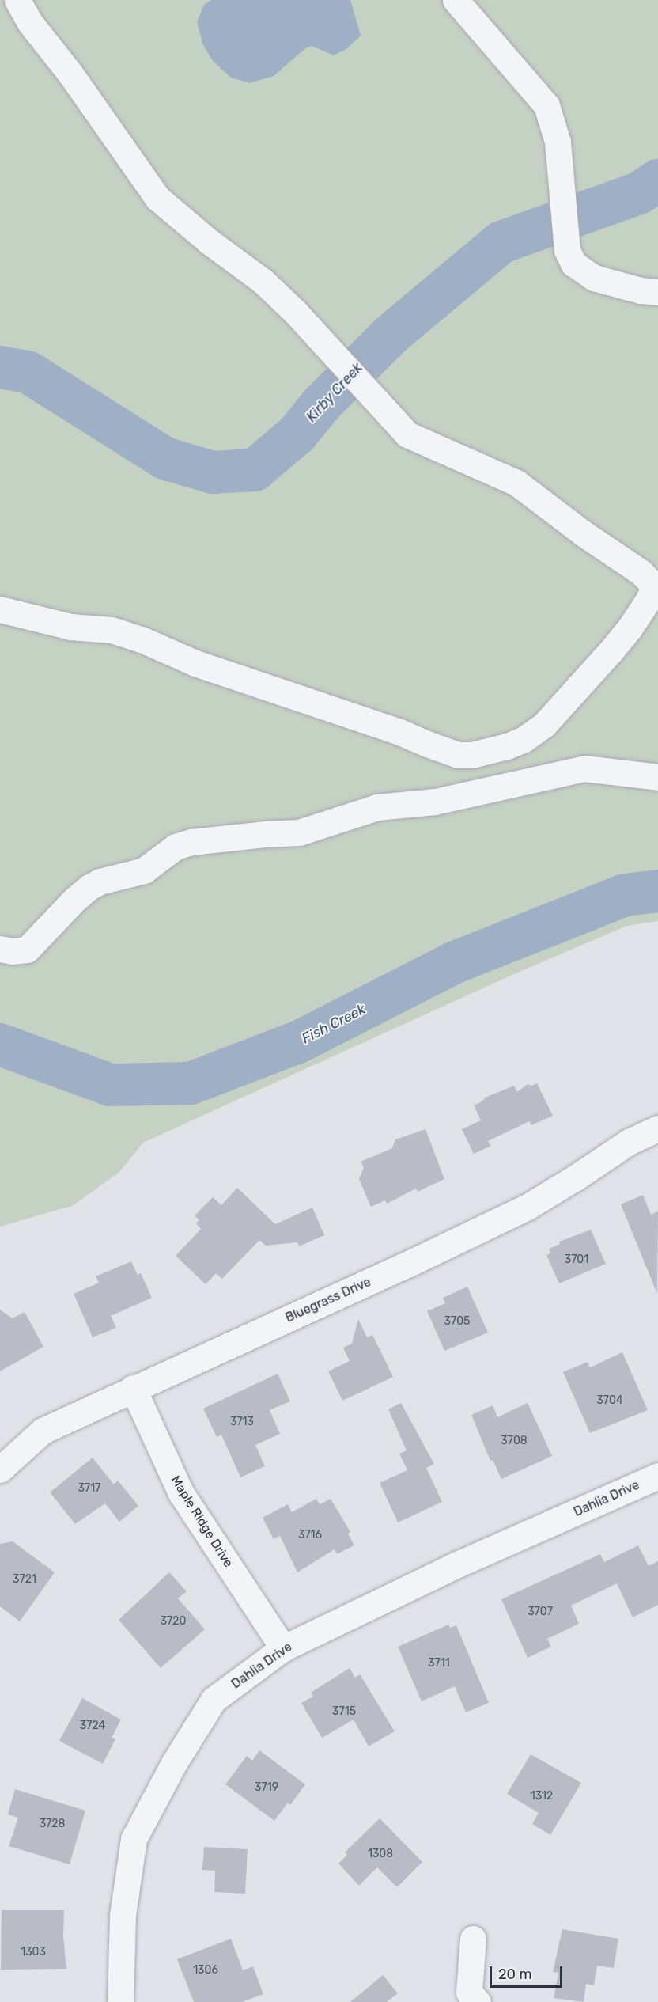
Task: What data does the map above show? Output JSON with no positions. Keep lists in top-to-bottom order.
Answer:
{
  "streets": {
    "street": ["Bluegrass Drive", "Dahlia Drive", "Maple Ridge Drive"]
  },
  "crossings": [
    ["Bluegrass Drive", "Maple Ridge Drive"],
    ["Dahlia Drive", "Maple Ridge Drive"]
  ],
  "water": ["Kirby Creek", "Fish Creek"],
  "house_numbers": [
    "3701",
    "3705",
    "3704",
    "3713",
    "3708",
    "3717",
    "3716",
    "3721",
    "3707",
    "3720",
    "3711",
    "3715",
    "3724",
    "3719",
    "1312",
    "3728",
    "1308",
    "1303",
    "1306"
  ],
  "scale_bar": "20 m"
}
